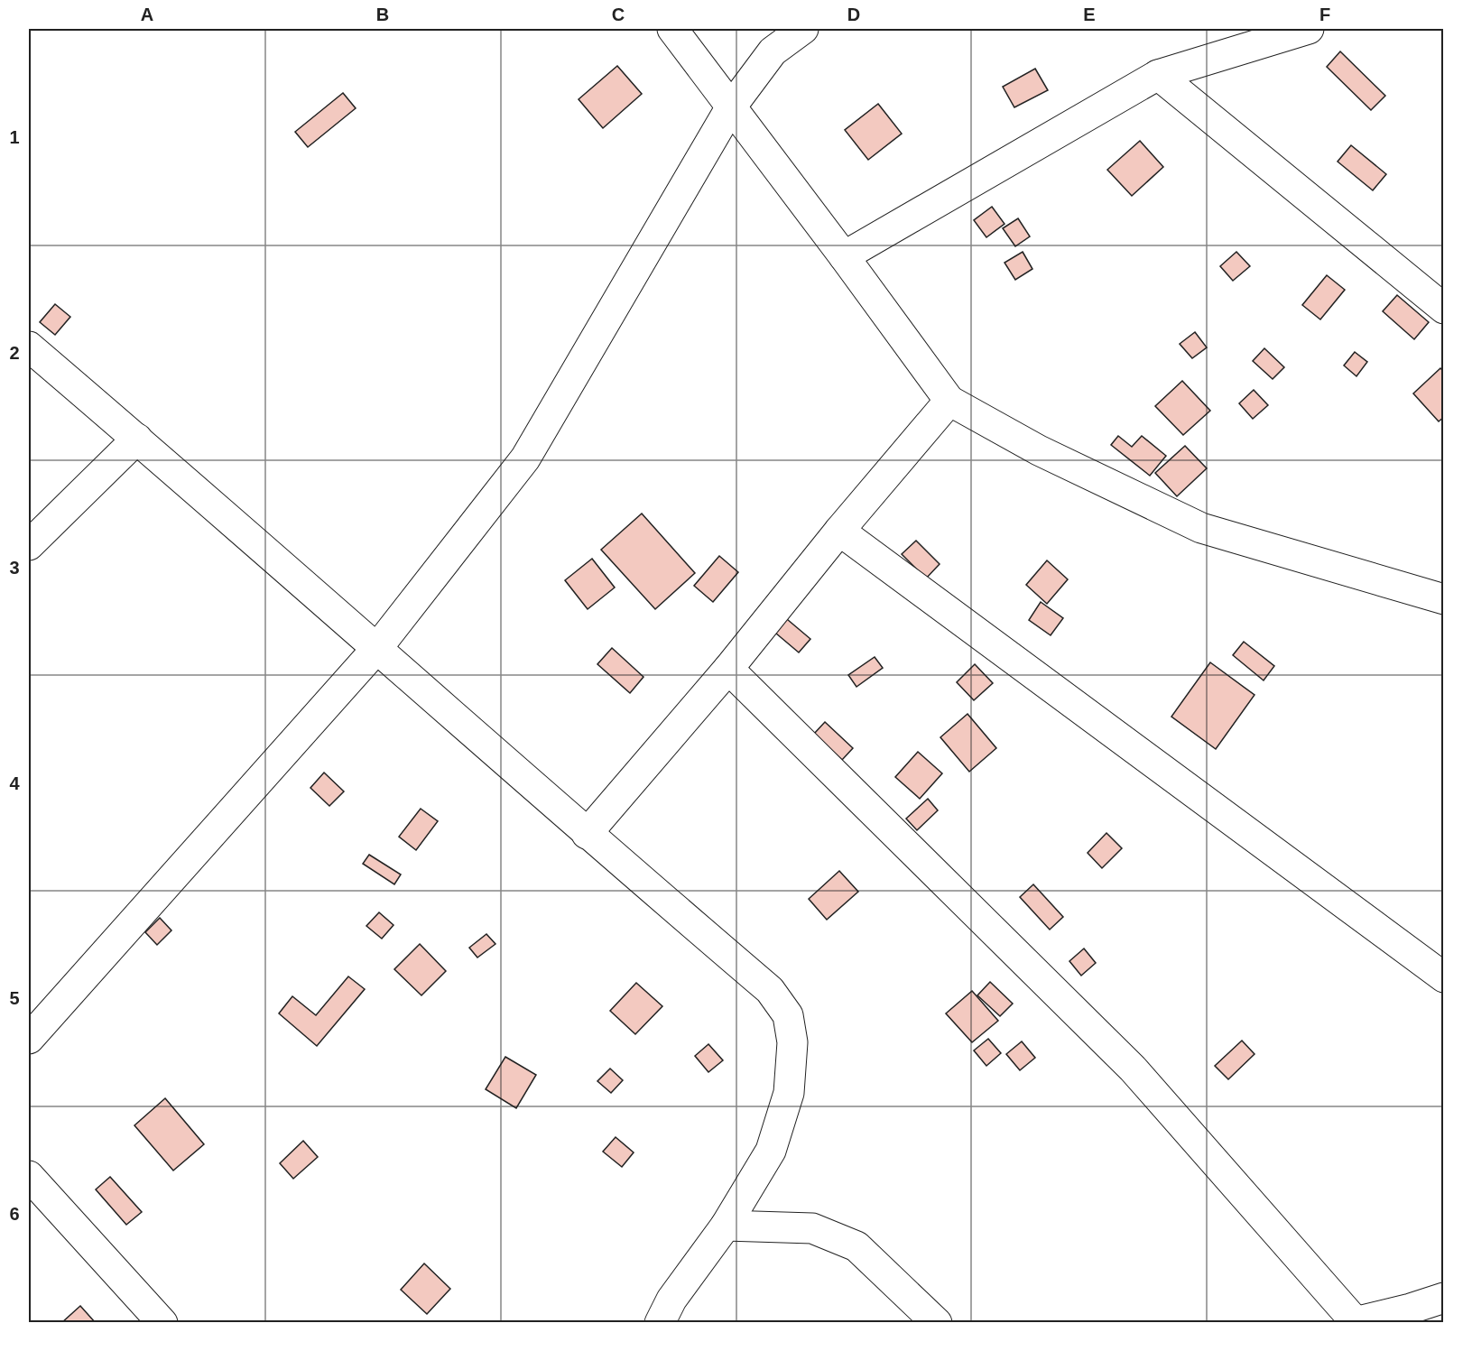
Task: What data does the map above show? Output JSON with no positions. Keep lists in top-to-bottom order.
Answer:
{
  "grid": {
    "columns": [
      "A",
      "B",
      "C",
      "D",
      "E",
      "F"
    ],
    "rows": [
      "1",
      "2",
      "3",
      "4",
      "5",
      "6"
    ]
  }
}
